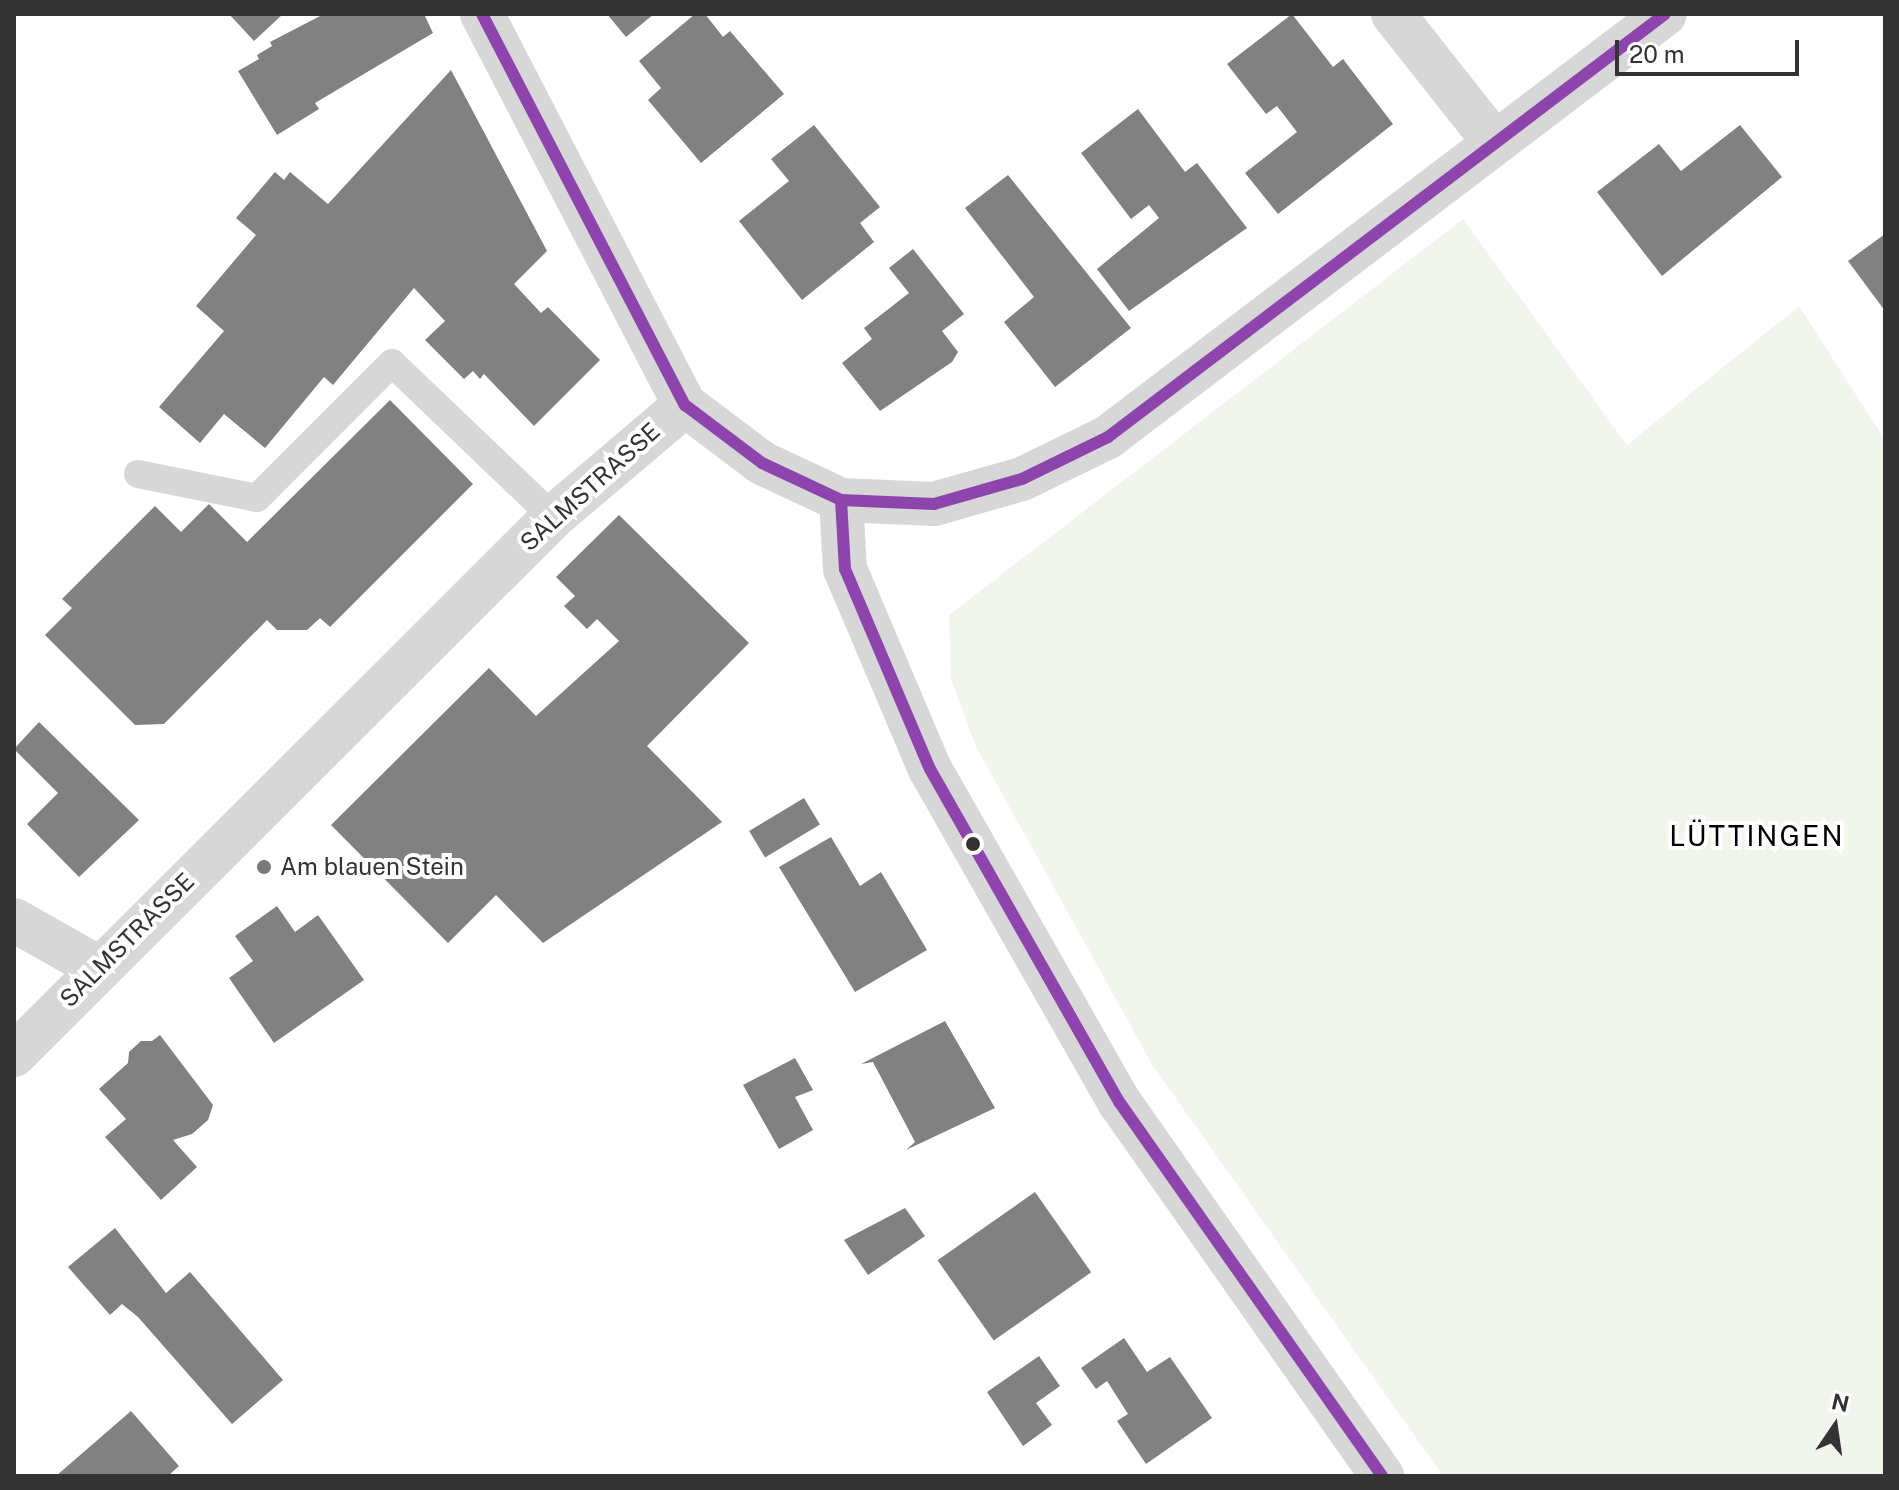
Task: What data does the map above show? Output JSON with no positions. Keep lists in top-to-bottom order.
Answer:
{
  "streets": {
    "street": ["SALMSTRASSE"]
  },
  "districts": ["LÜTTINGEN"],
  "places": ["Am blauen Stein"],
  "scale_bar": "20 m",
  "north": "top"
}
